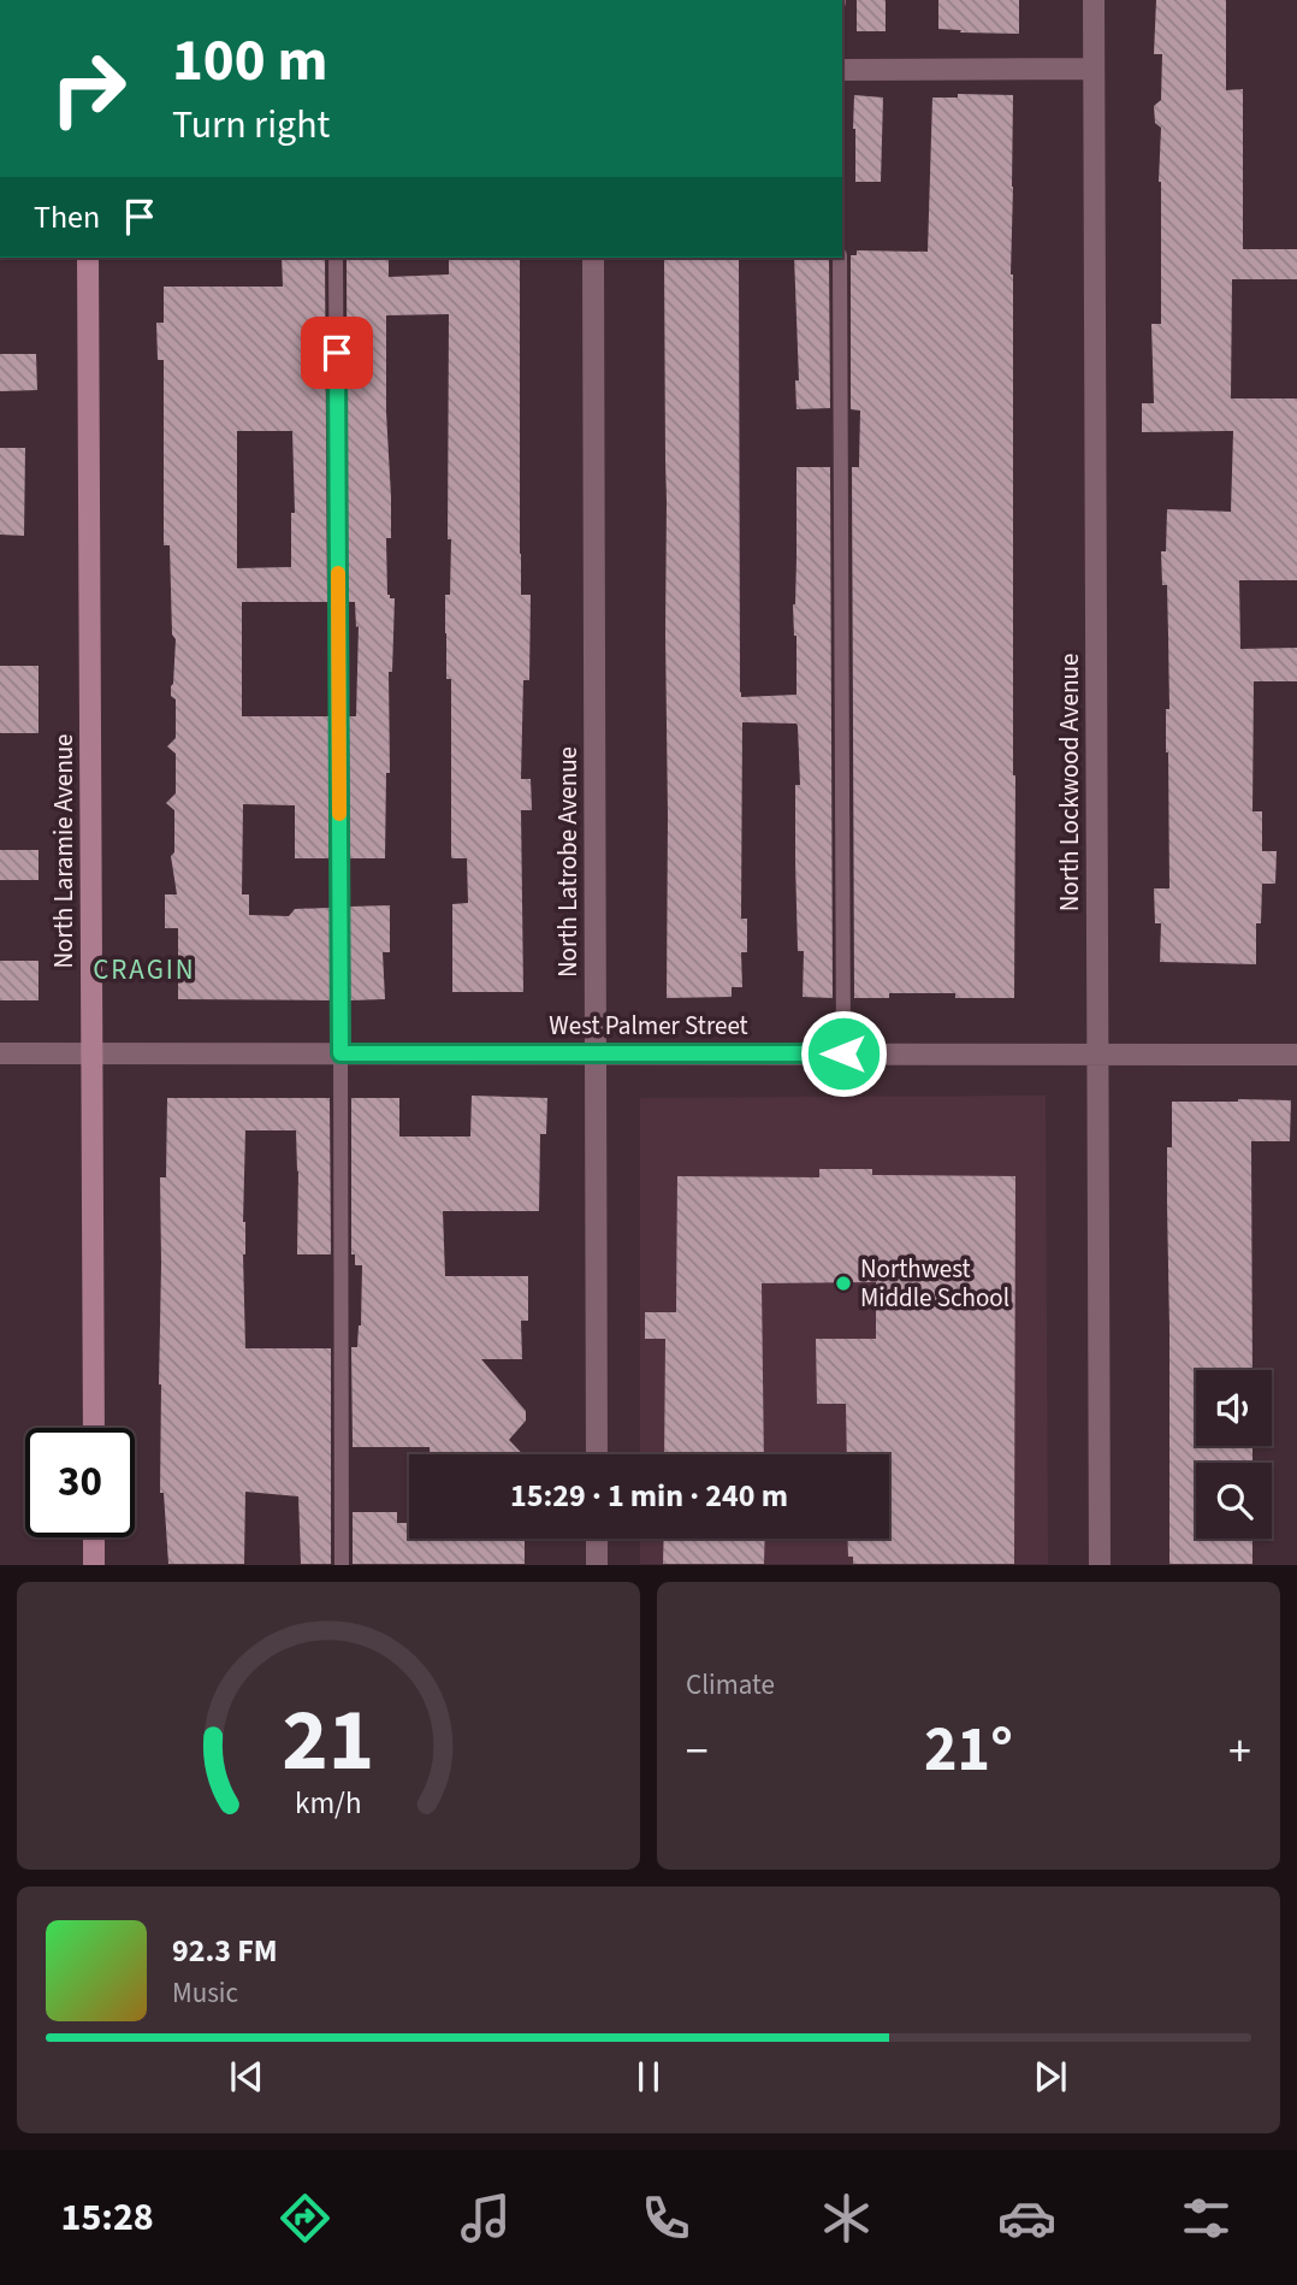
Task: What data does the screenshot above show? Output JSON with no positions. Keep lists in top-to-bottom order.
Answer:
{
  "streets": {
    "street": [
      "North Lockwood Avenue",
      "North Laramie Avenue",
      "North Latrobe Avenue",
      "West Palmer Street"
    ]
  },
  "crossings": [
    ["North Lockwood Avenue", "West Palmer Street"],
    ["North Laramie Avenue", "West Palmer Street"],
    ["North Latrobe Avenue", "West Palmer Street"]
  ],
  "districts": ["CRAGIN"],
  "places": ["Northwest Middle School"],
  "page": {
    "turn": ["100 m", "Turn right"],
    "then": "Then",
    "limit": "30",
    "trip": "15:29 · 1 min · 240 m",
    "tile": "Climate",
    "heat": ["−", "21°", "+"],
    "song": ["92.3 FM", "Music"],
    "tabs": "15:28",
    "gauge": ["21", "km/h"]
  }
}
